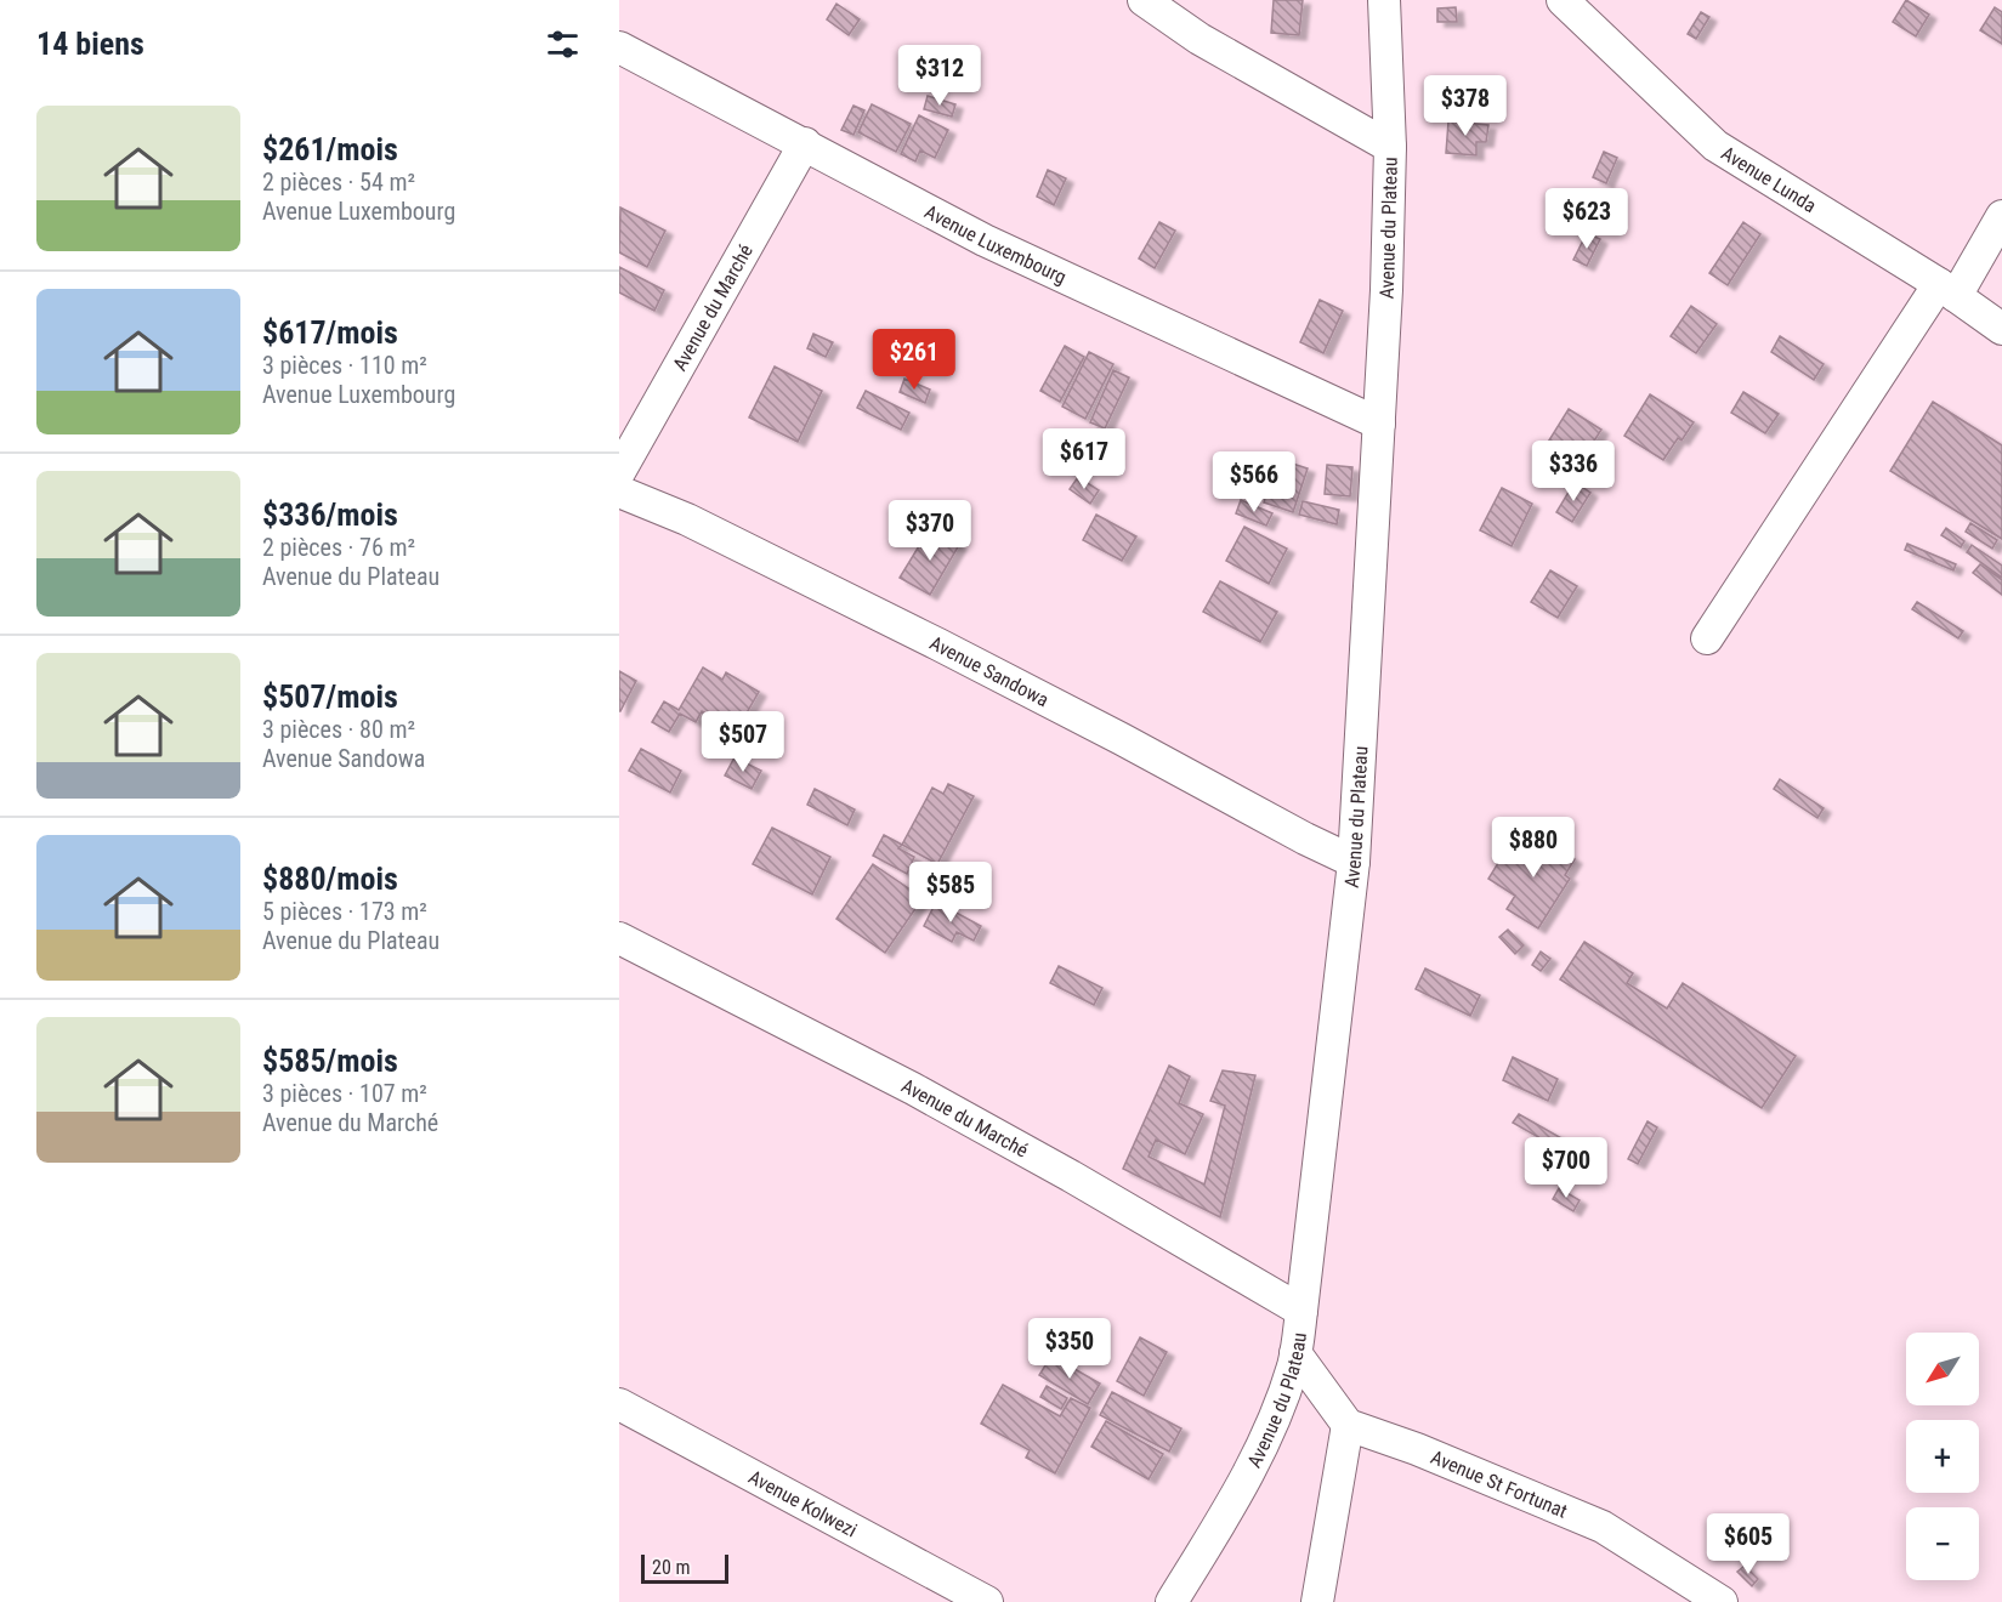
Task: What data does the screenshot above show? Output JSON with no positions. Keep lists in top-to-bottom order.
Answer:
{
  "streets": {
    "street": [
      "Avenue Lunda",
      "Avenue du Plateau",
      "Avenue Luxembourg",
      "Avenue du Marché",
      "Avenue Sandowa",
      "Avenue St Fortunat",
      "Avenue Kolwezi"
    ]
  },
  "crossings": [
    ["Avenue du Plateau", "Avenue Luxembourg"],
    ["Avenue du Plateau", "Avenue du Marché"],
    ["Avenue du Plateau", "Avenue Sandowa"],
    ["Avenue Luxembourg", "Avenue du Marché"]
  ],
  "scale_bar": "20 m",
  "north": "bottom left",
  "page": {
    "heading": "14 biens",
    "price": [
      "$312",
      "$378",
      "$623",
      "$261",
      "$617",
      "$336",
      "$566",
      "$370",
      "$507",
      "$880",
      "$585",
      "$700",
      "$350",
      "$605"
    ],
    "list": [
      {
        "name": "$261/mois",
        "note": "2 pièces · 54 m² · Avenue Luxembourg"
      },
      {
        "name": "$617/mois",
        "note": "3 pièces · 110 m² · Avenue Luxembourg"
      },
      {
        "name": "$336/mois",
        "note": "2 pièces · 76 m² · Avenue du Plateau"
      },
      {
        "name": "$507/mois",
        "note": "3 pièces · 80 m² · Avenue Sandowa"
      },
      {
        "name": "$880/mois",
        "note": "5 pièces · 173 m² · Avenue du Plateau"
      },
      {
        "name": "$585/mois",
        "note": "3 pièces · 107 m² · Avenue du Marché"
      }
    ],
    "map_buttons": ["+", "−"],
    "scale": "20 m"
  }
}
